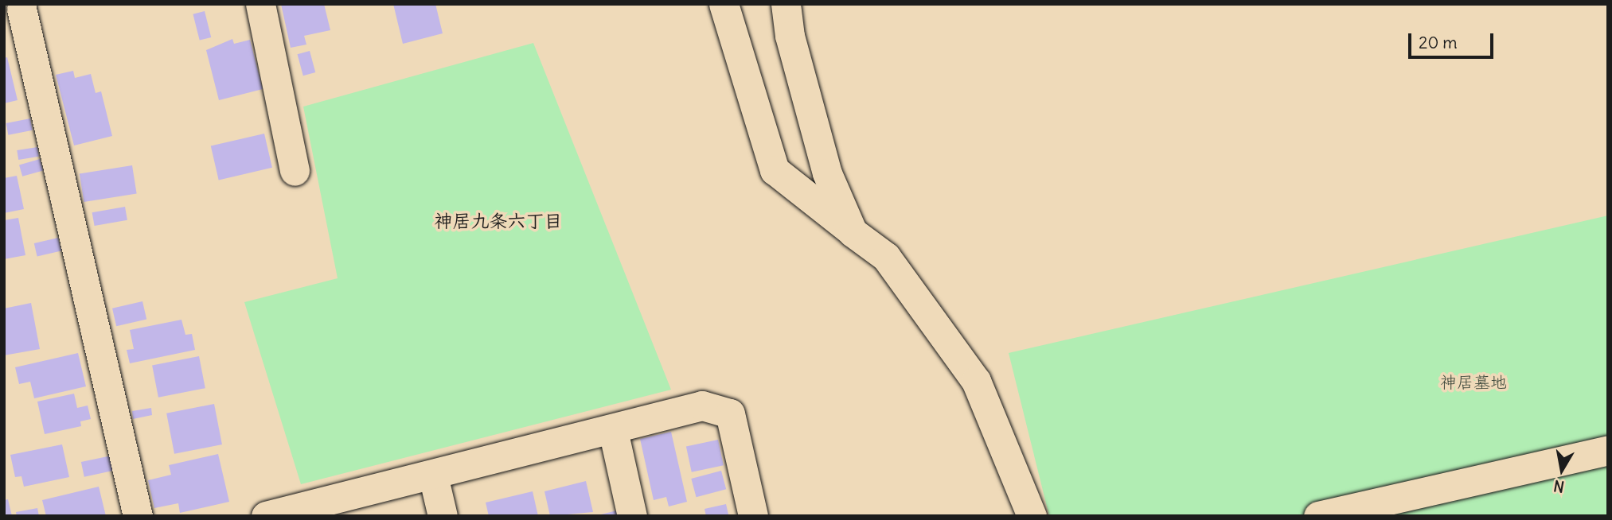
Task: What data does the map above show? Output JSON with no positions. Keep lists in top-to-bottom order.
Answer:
{
  "districts": ["神居九条六丁目"],
  "parks": ["神居墓地"],
  "scale_bar": "20 m",
  "north": "bottom"
}
